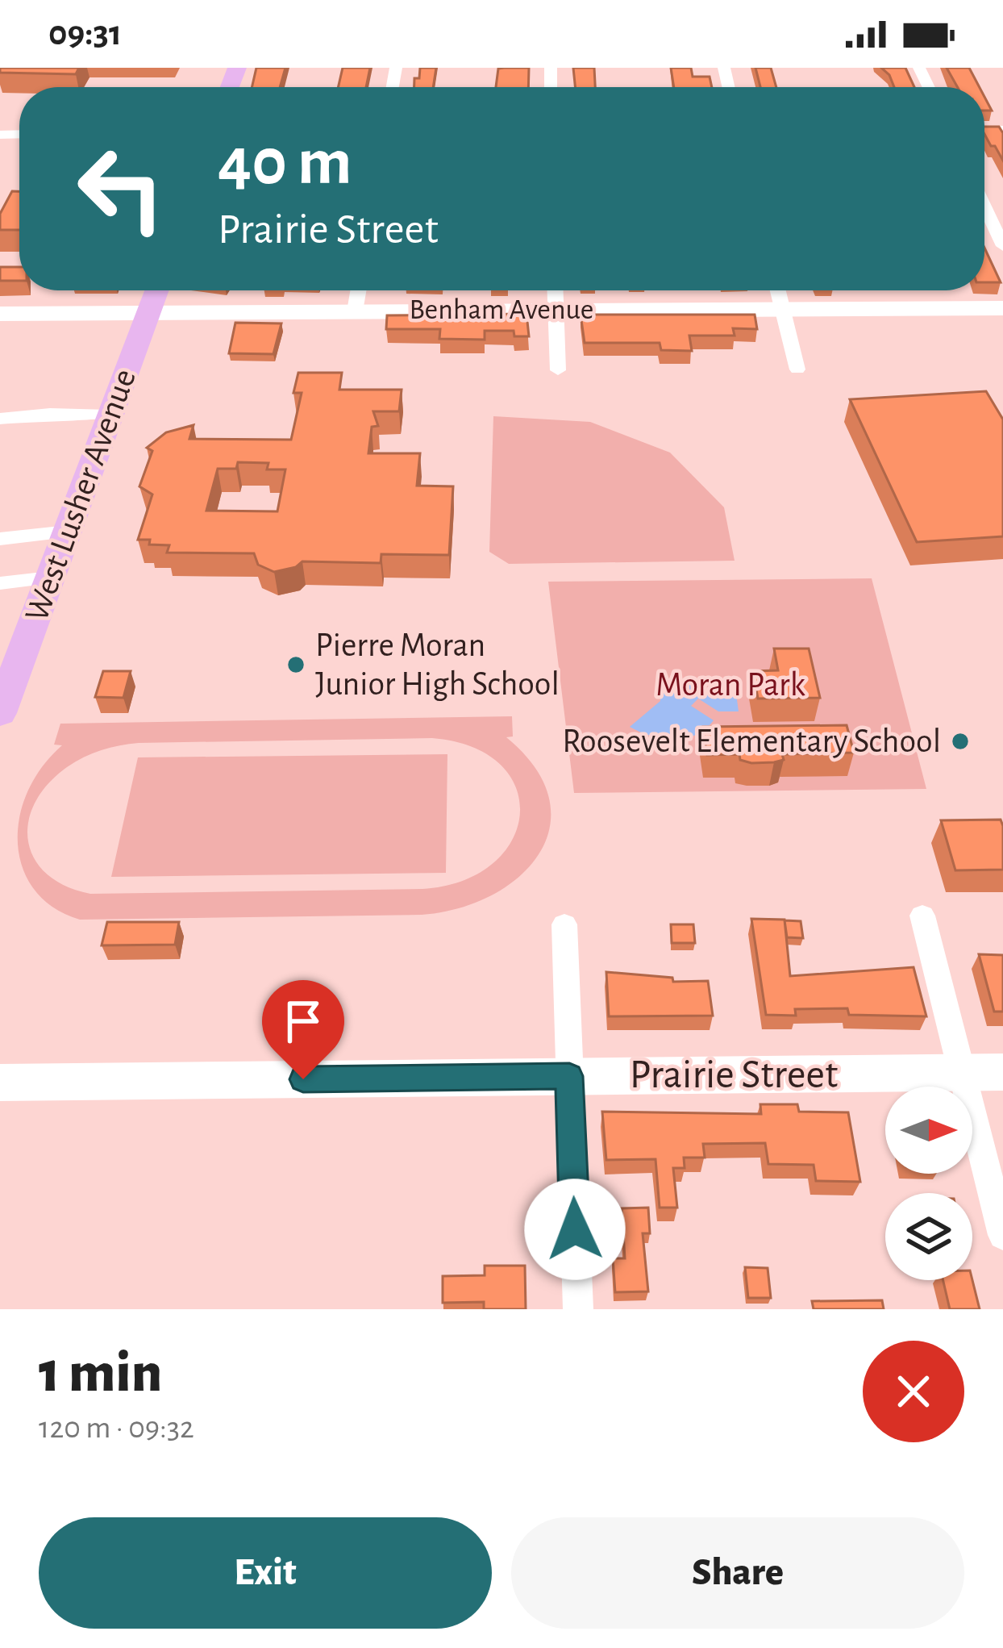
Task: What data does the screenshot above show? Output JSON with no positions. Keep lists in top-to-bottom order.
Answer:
{
  "streets": {
    "main road": ["Benham Avenue", "West Lusher Avenue", "Prairie Street"]
  },
  "crossings": [
    ["Benham Avenue", "West Lusher Avenue"]
  ],
  "parks": ["Moran Park"],
  "places": ["Pierre Moran Junior High School", "Roosevelt Elementary School"],
  "north": "right",
  "page": {
    "status": "09:31",
    "turn": ["40 m", "Prairie Street"],
    "heading": ["1 min", "120 m · 09:32"],
    "buttons": ["Exit", "Share"]
  }
}
